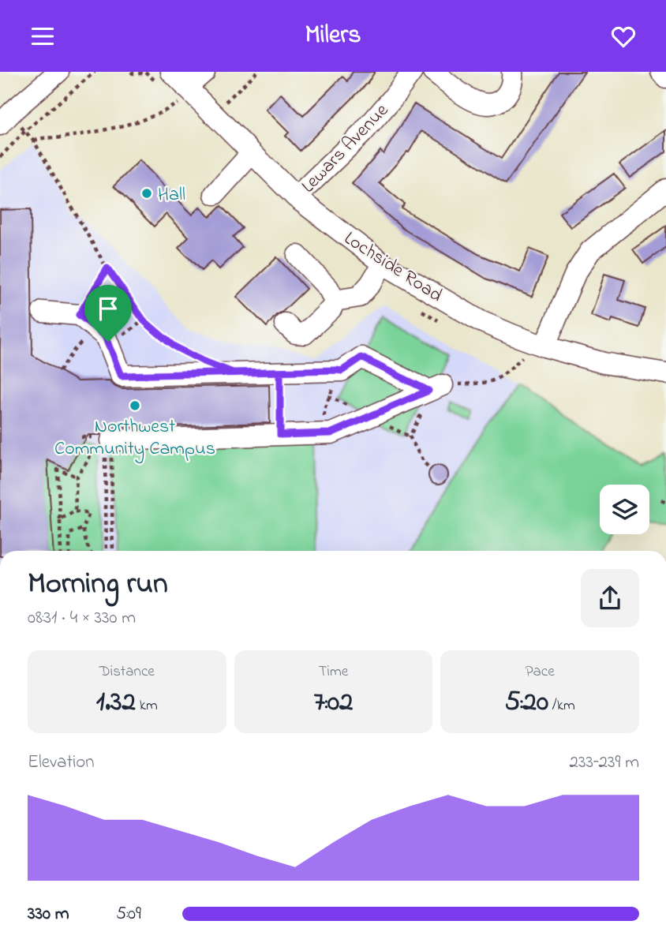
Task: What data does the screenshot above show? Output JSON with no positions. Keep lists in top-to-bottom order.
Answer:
{
  "streets": {
    "street": ["Lewars Avenue", "Lochside Road"]
  },
  "crossings": [
    ["Lewars Avenue", "Lochside Road"]
  ],
  "places": ["Hall", "Northwest Community Campus"],
  "page": {
    "header": "Milers",
    "heading": ["Morning run", "08:31 · 4 × 330 m"],
    "stats": [
      ["Distance", "1.32 km"],
      ["Time", "7:02"],
      ["Pace", "5:20 /km"]
    ],
    "chart": ["Elevation", "233–239 m"],
    "list": [
      {
        "name": "330 m",
        "note": "5:09"
      }
    ]
  }
}
